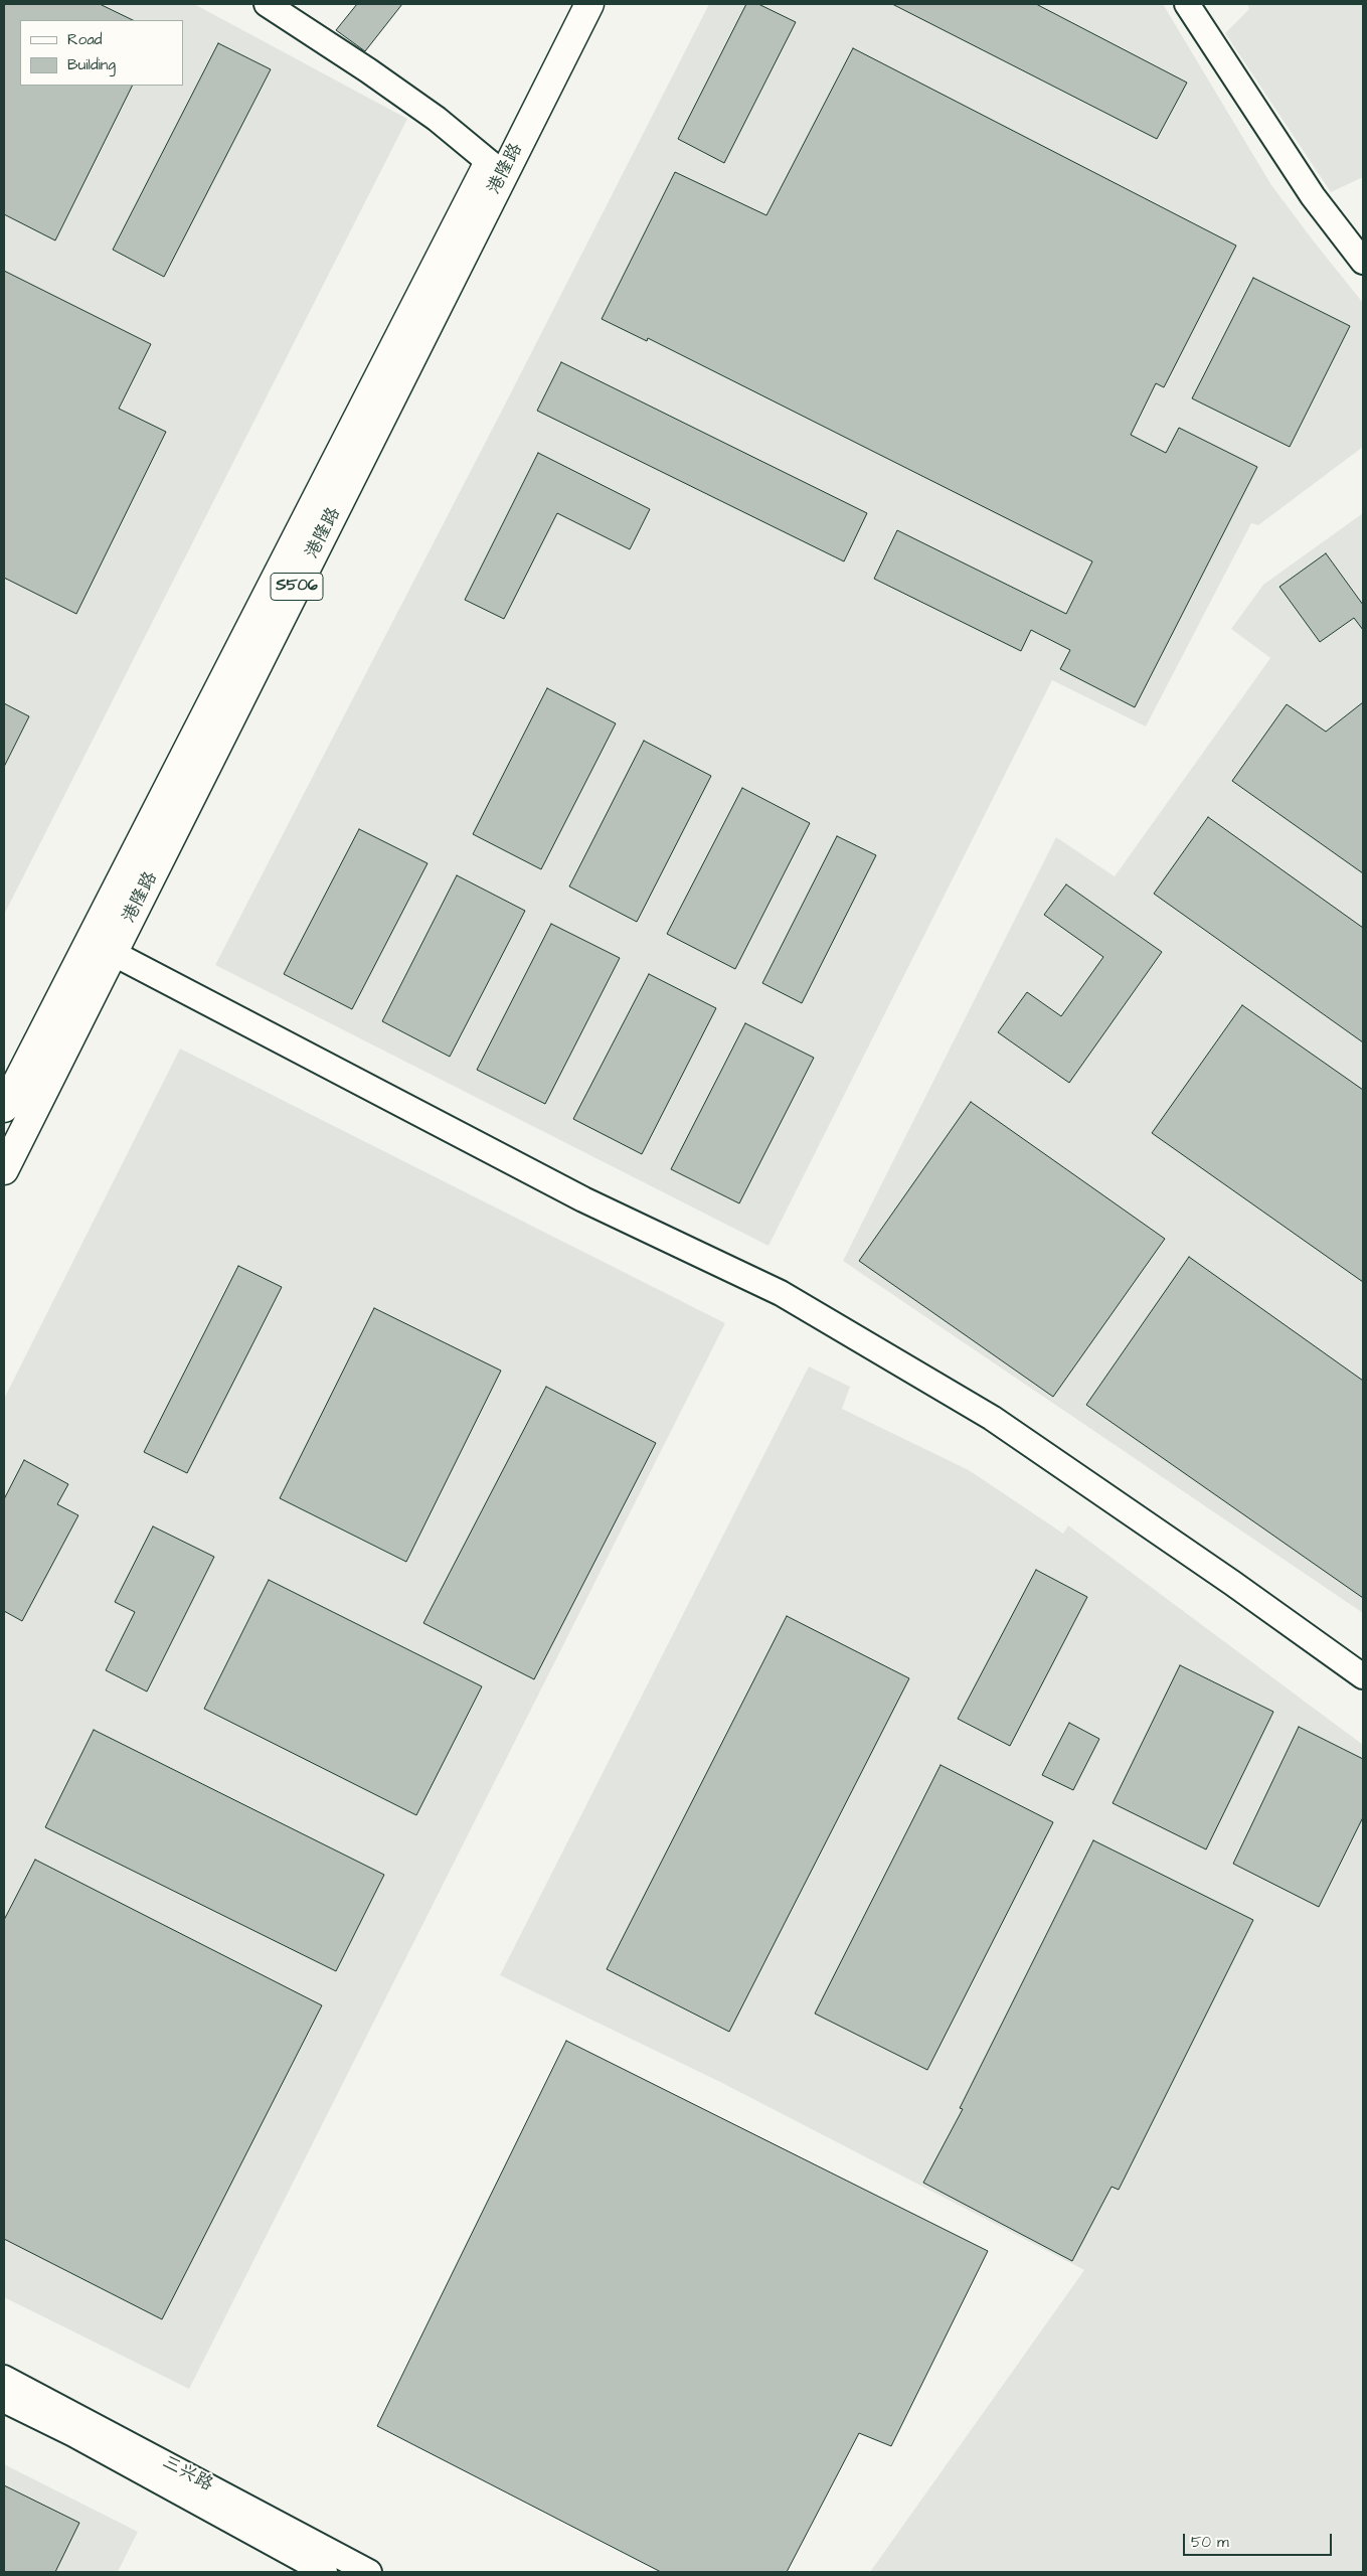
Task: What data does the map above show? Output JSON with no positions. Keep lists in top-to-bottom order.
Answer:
{
  "streets": {
    "main road": ["港隆路", "S506"],
    "street": ["三兴路"]
  },
  "legend": ["Road", "Building"],
  "scale_bar": "50 m"
}
